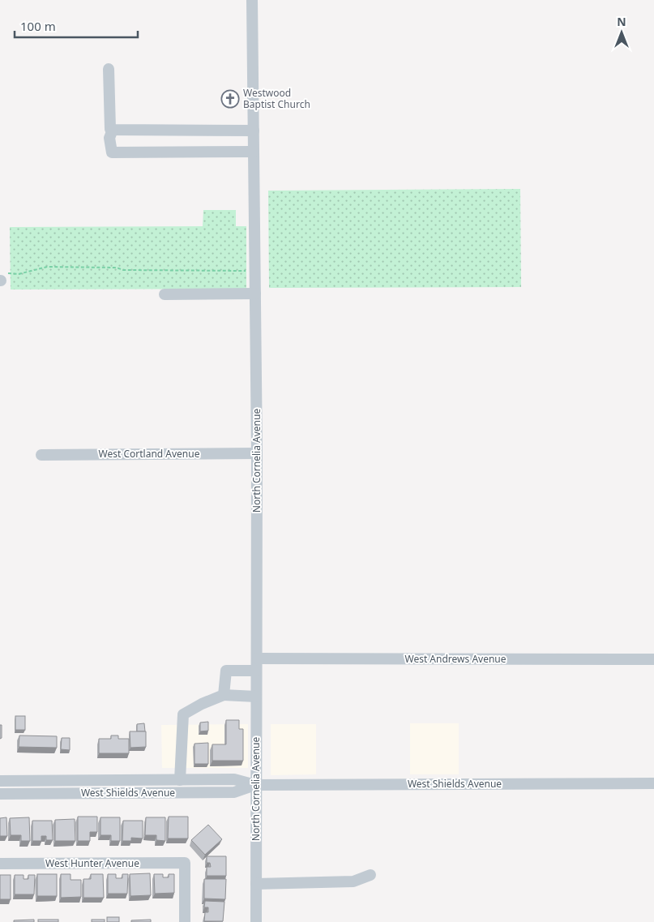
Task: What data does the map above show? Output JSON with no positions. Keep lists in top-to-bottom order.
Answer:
{
  "streets": {
    "street": [
      "West Cortland Avenue",
      "North Cornelia Avenue",
      "West Andrews Avenue",
      "West Shields Avenue",
      "West Hunter Avenue"
    ]
  },
  "crossings": [
    ["West Cortland Avenue", "North Cornelia Avenue"],
    ["North Cornelia Avenue", "West Andrews Avenue"],
    ["North Cornelia Avenue", "West Shields Avenue"]
  ],
  "places": {
    "church": ["Westwood Baptist Church"]
  },
  "scale_bar": "100 m",
  "north": "top"
}
